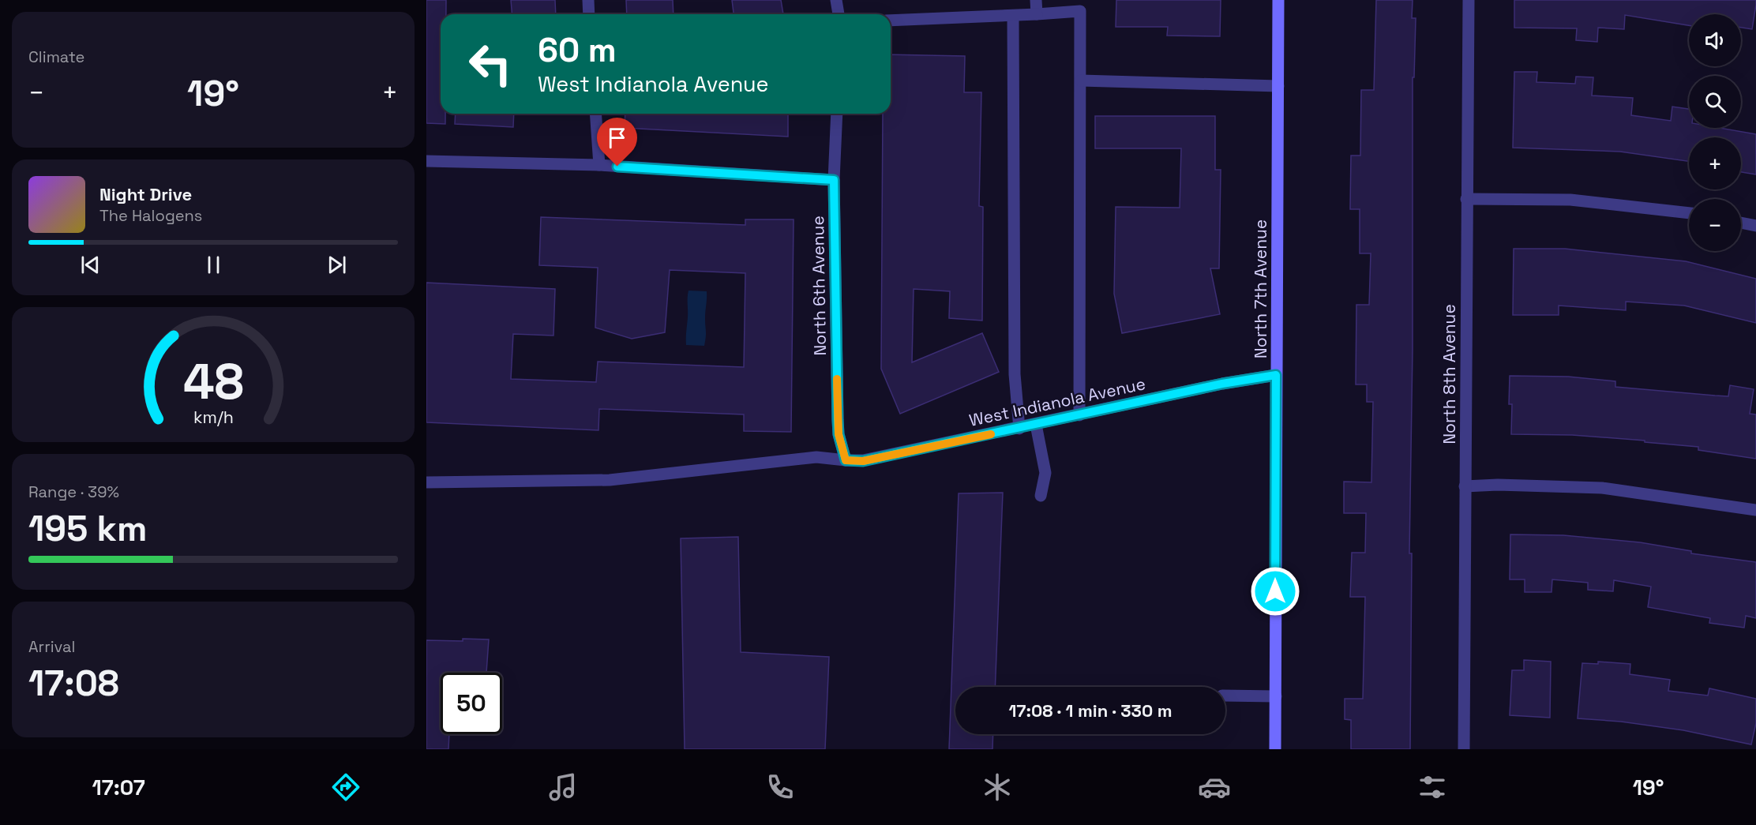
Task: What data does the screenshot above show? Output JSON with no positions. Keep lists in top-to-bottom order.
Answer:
{
  "streets": {
    "main road": ["North 7th Avenue"],
    "street": ["North 6th Avenue", "North 8th Avenue", "West Indianola Avenue"]
  },
  "crossings": [
    ["North 6th Avenue", "West Indianola Avenue"],
    ["North 7th Avenue", "West Indianola Avenue"]
  ],
  "page": {
    "tile": [
      "Climate",
      ["Range · 39%", "195 km"],
      ["Arrival", "17:08"]
    ],
    "map_buttons": ["+", "−"],
    "turn": ["60 m", "West Indianola Avenue"],
    "heat": ["−", "19°", "+"],
    "song": ["Night Drive", "The Halogens"],
    "limit": "50",
    "trip": "17:08 · 1 min · 330 m",
    "tabs": ["17:07", "19°"],
    "gauge": ["48", "km/h"]
  }
}
